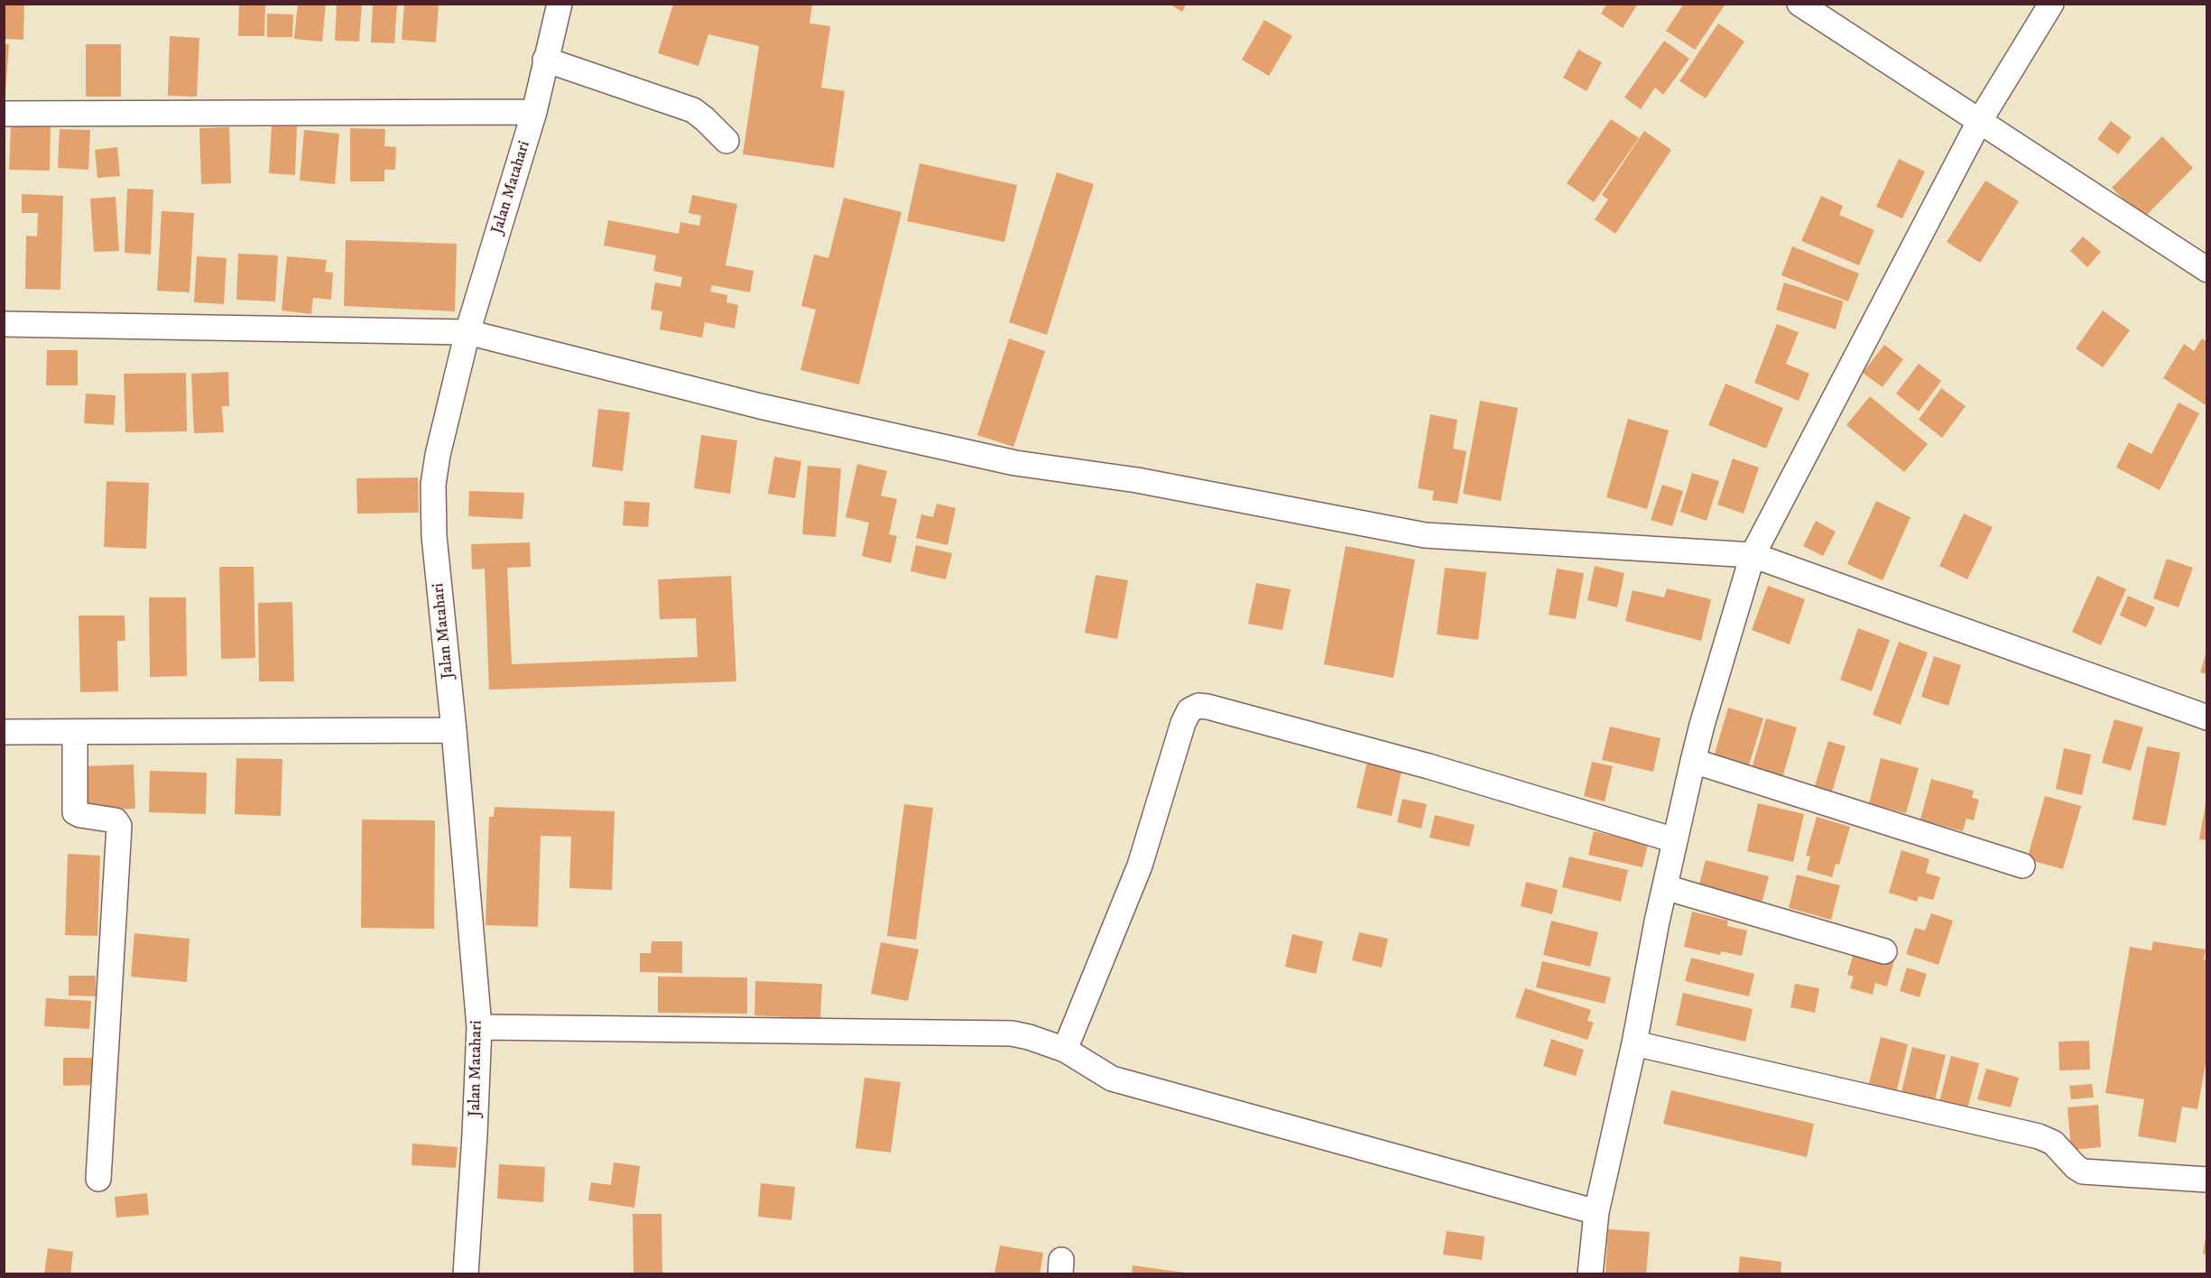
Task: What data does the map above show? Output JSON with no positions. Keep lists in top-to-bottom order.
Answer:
{
  "streets": {
    "street": ["Jalan Matahari"]
  }
}
